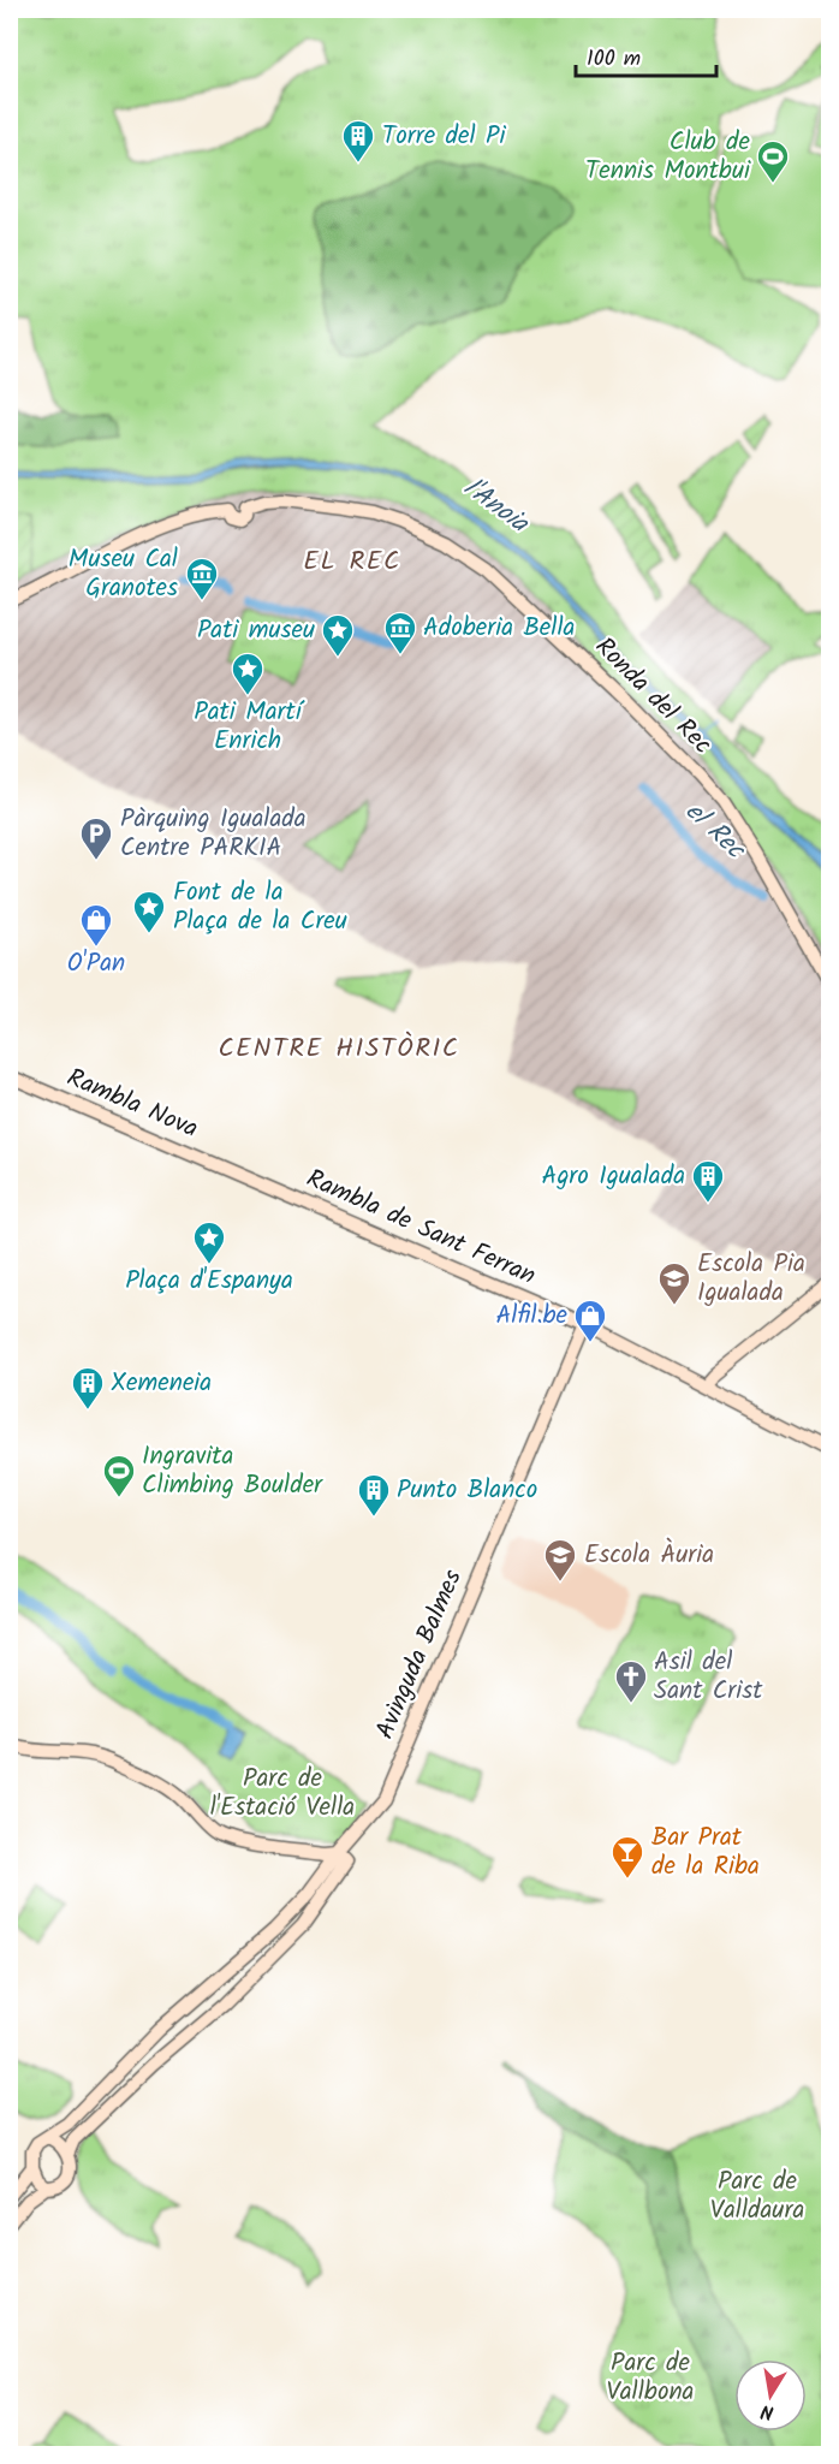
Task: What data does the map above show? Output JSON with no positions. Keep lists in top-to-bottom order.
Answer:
{
  "streets": {
    "street": [
      "Ronda del Rec",
      "Rambla Nova",
      "Rambla de Sant Ferran",
      "Avinguda Balmes"
    ]
  },
  "crossings": [
    ["Rambla Nova", "Rambla de Sant Ferran"],
    ["Rambla de Sant Ferran", "Avinguda Balmes"]
  ],
  "districts": ["EL REC", "CENTRE HISTÒRIC"],
  "water": ["l'Anoia", "el Rec"],
  "parks": ["Parc de l'Estació Vella", "Parc de Valldaura", "Parc de Vallbona"],
  "places": {
    "building": [
      "Torre del Pi",
      "Agro Igualada",
      "Xemeneia",
      "Punto Blanco"
    ],
    "sports": ["Club de Tennis Montbui", "Ingravita Climbing Boulder"],
    "museum": ["Museu Cal Granotes", "Adoberia Bella"],
    "place": [
      "Pati museu",
      "Pati Martí Enrich",
      "Font de la Plaça de la Creu",
      "Plaça d'Espanya"
    ],
    "parking": ["Pàrquing Igualada Centre PARKIA"],
    "shop": ["O'Pan", "Alfil.be"],
    "school or university": ["Escola Pia Igualada", "Escola Àuria"],
    "church": ["Asil del Sant Crist"],
    "bar": ["Bar Prat de la Riba"]
  },
  "scale_bar": "100 m",
  "north": "bottom"
}
